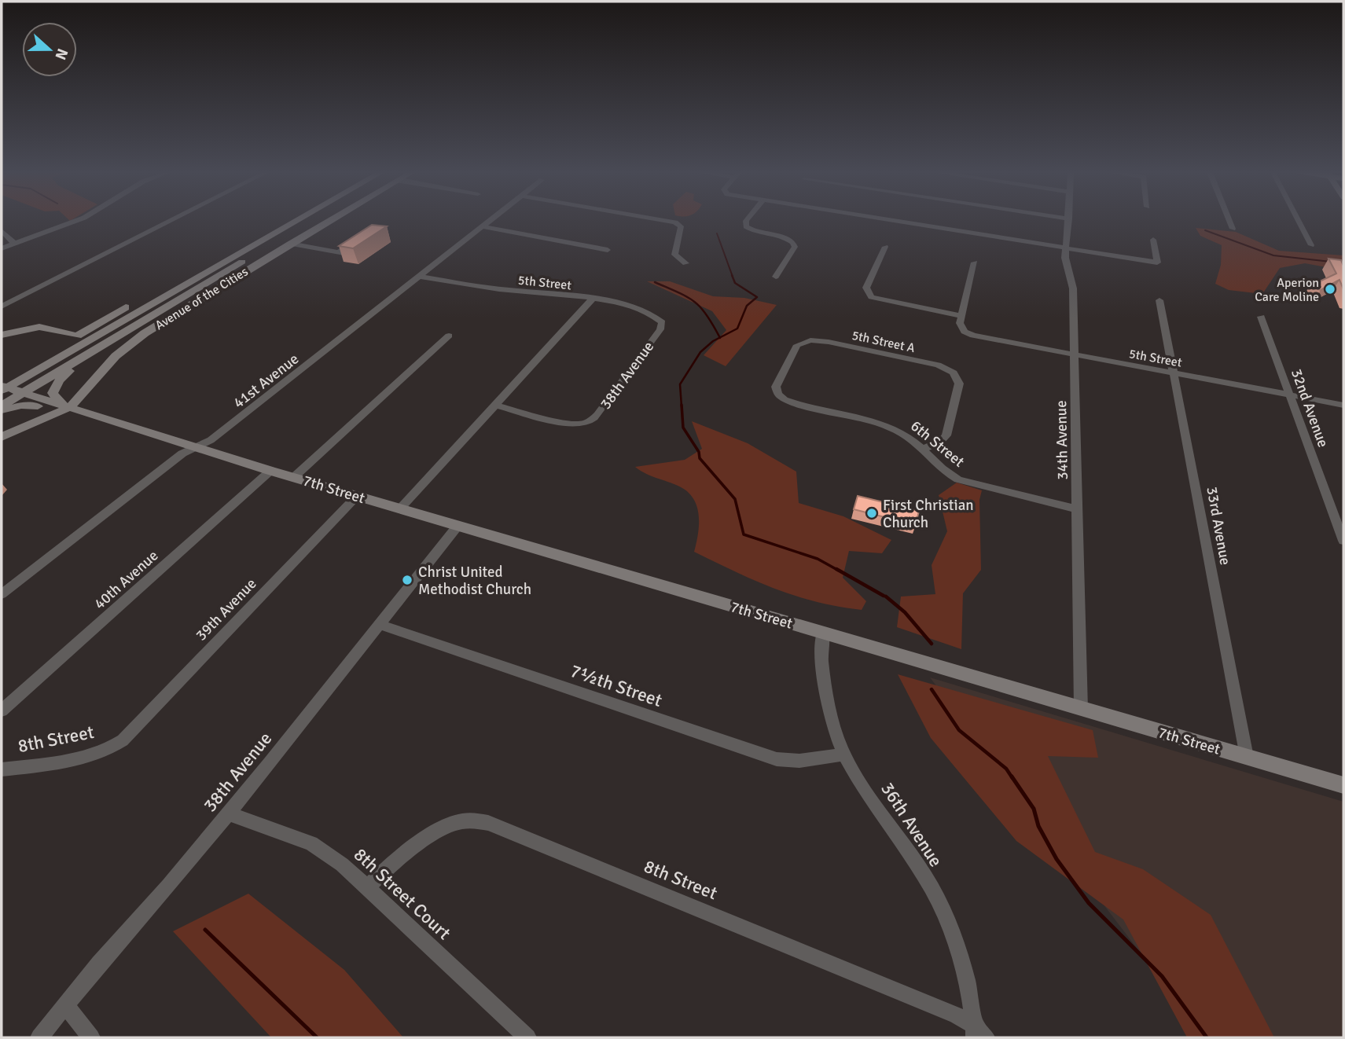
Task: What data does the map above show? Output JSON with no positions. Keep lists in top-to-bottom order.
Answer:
{
  "streets": {
    "main road": ["Avenue of the Cities", "7th Street"],
    "street": [
      "5th Street",
      "5th Street A",
      "38th Avenue",
      "41st Avenue",
      "32nd Avenue",
      "34th Avenue",
      "6th Street",
      "33rd Avenue",
      "40th Avenue",
      "39th Avenue",
      "7½th Street",
      "8th Street",
      "36th Avenue",
      "8th Street Court"
    ]
  },
  "crossings": [
    ["5th Street", "38th Avenue"],
    ["5th Street", "41st Avenue"],
    ["5th Street", "32nd Avenue"],
    ["5th Street", "34th Avenue"],
    ["5th Street", "33rd Avenue"],
    ["Avenue of the Cities", "7th Street"],
    ["5th Street A", "6th Street"],
    ["38th Avenue", "7th Street"],
    ["38th Avenue", "7½th Street"],
    ["38th Avenue", "8th Street Court"],
    ["41st Avenue", "7th Street"],
    ["34th Avenue", "6th Street"],
    ["34th Avenue", "7th Street"],
    ["7th Street", "33rd Avenue"],
    ["7th Street", "40th Avenue"],
    ["7th Street", "39th Avenue"],
    ["7th Street", "36th Avenue"],
    ["39th Avenue", "8th Street"],
    ["7½th Street", "36th Avenue"],
    ["8th Street", "36th Avenue"],
    ["8th Street", "8th Street Court"]
  ],
  "places": ["Aperion Care Moline", "First Christian Church", "Christ United Methodist Church"],
  "north": "right"
}
